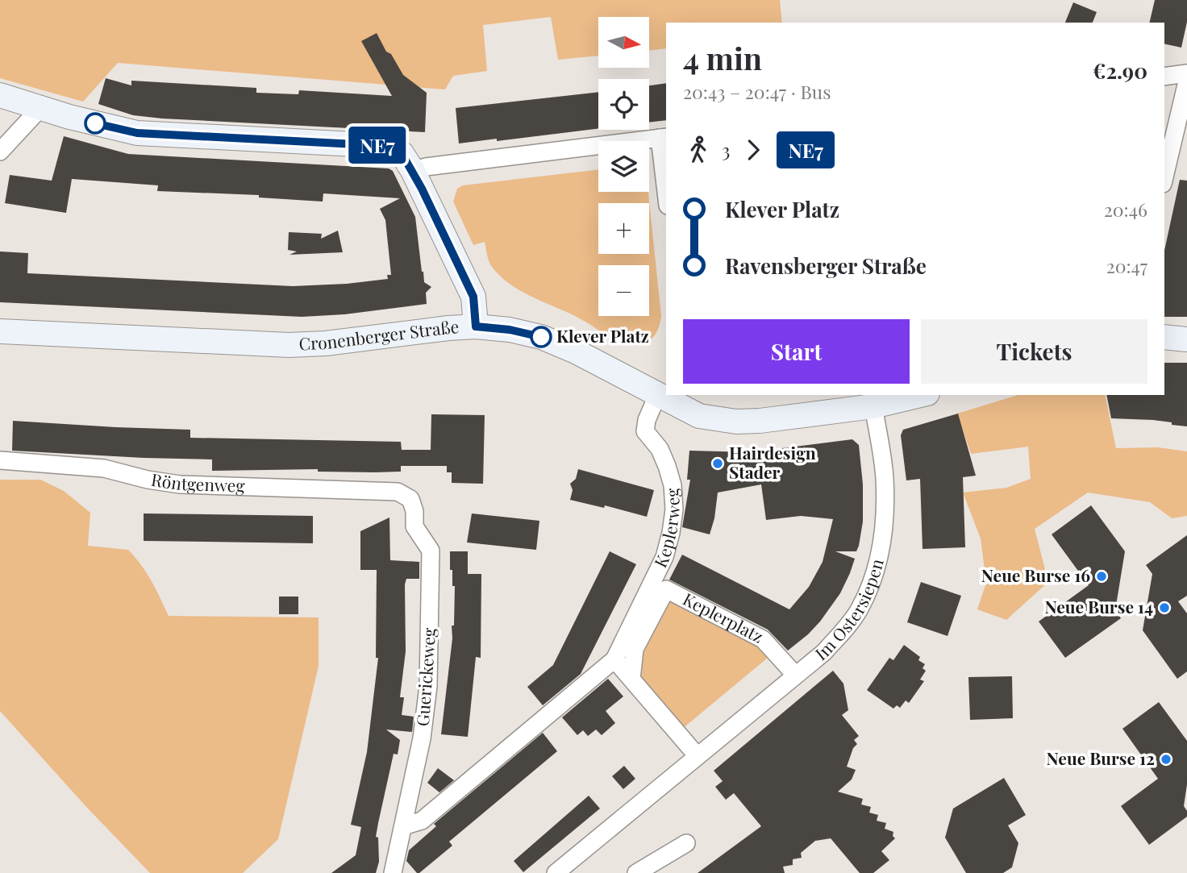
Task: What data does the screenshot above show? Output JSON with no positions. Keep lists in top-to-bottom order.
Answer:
{
  "streets": {
    "main road": ["Cronenberger Straße"],
    "street": [
      "Röntgenweg",
      "Keplerweg",
      "Im Ostersiepen",
      "Keplerplatz",
      "Guerickeweg"
    ]
  },
  "crossings": [
    ["Cronenberger Straße", "Keplerweg"],
    ["Cronenberger Straße", "Im Ostersiepen"],
    ["Röntgenweg", "Guerickeweg"],
    ["Im Ostersiepen", "Keplerplatz"]
  ],
  "places": [
    "Klever Platz",
    "Hairdesign Stader",
    "Neue Burse 16",
    "Neue Burse 14",
    "Neue Burse 12"
  ],
  "lines": ["bus line NE7"],
  "north": "right",
  "page": {
    "on_map": "NE7",
    "map_buttons": ["+", "−"],
    "heading": ["4 min", "20:43 – 20:47 · Bus", "€2.90"],
    "legs": ["3", "NE7"],
    "list": [
      {
        "name": "Klever Platz",
        "value": "20:46"
      },
      {
        "name": "Ravensberger Straße",
        "value": "20:47"
      }
    ],
    "buttons": ["Start", "Tickets"]
  }
}
